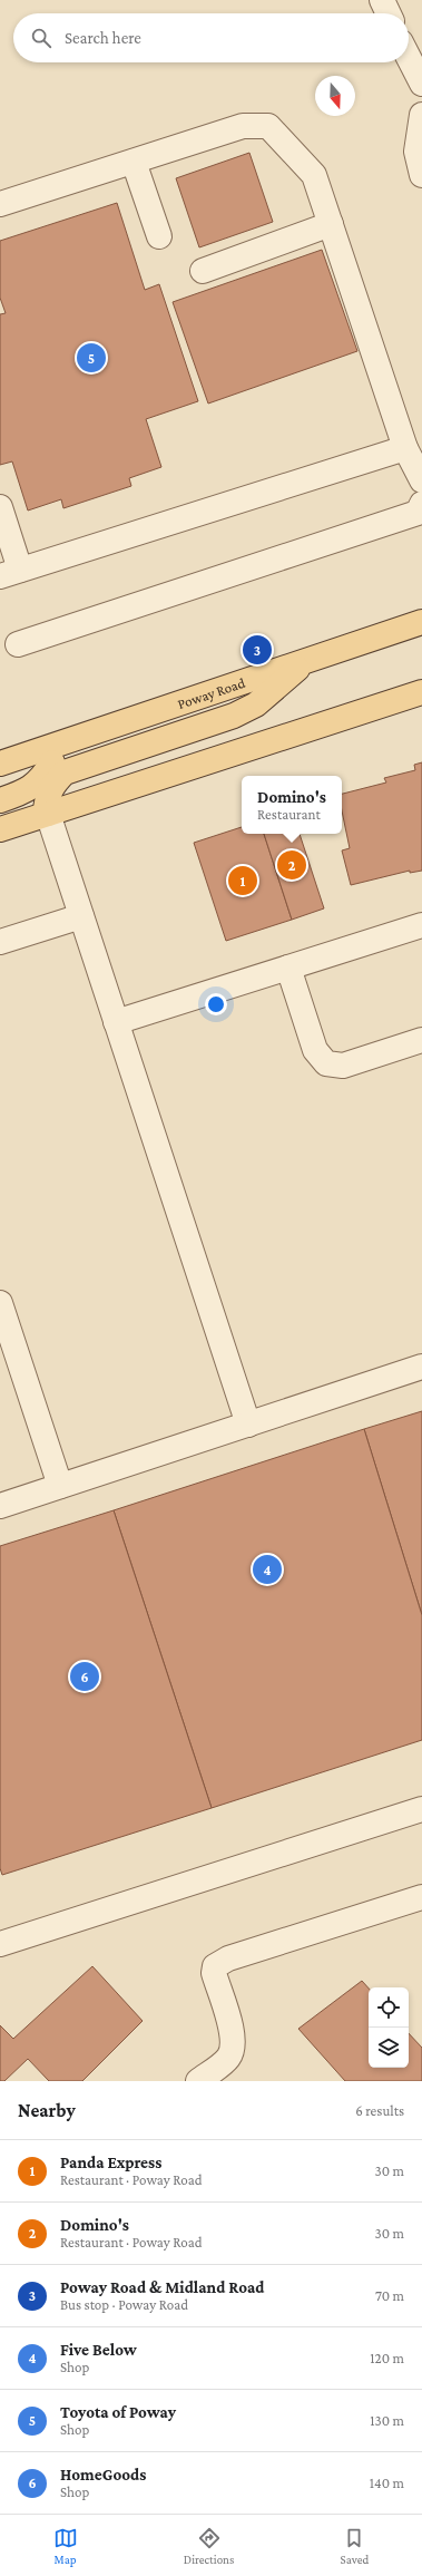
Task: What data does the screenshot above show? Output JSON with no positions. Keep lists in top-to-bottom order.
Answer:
{
  "streets": {
    "main road": ["Poway Road"]
  },
  "north": "bottom",
  "page": {
    "search": "Search here",
    "pins": [
      "5",
      "3",
      "2",
      "1",
      "4",
      "6"
    ],
    "popup": ["Domino's", "Restaurant"],
    "heading": ["Nearby", "6 results"],
    "list": [
      {
        "mark": "1",
        "name": "Panda Express",
        "note": "Restaurant · Poway Road",
        "value": "30 m"
      },
      {
        "mark": "2",
        "name": "Domino's",
        "note": "Restaurant · Poway Road",
        "value": "30 m"
      },
      {
        "mark": "3",
        "name": "Poway Road & Midland Road",
        "note": "Bus stop · Poway Road",
        "value": "70 m"
      },
      {
        "mark": "4",
        "name": "Five Below",
        "note": "Shop",
        "value": "120 m"
      },
      {
        "mark": "5",
        "name": "Toyota of Poway",
        "note": "Shop",
        "value": "130 m"
      },
      {
        "mark": "6",
        "name": "HomeGoods",
        "note": "Shop",
        "value": "140 m"
      }
    ],
    "nav": ["Map", "Directions", "Saved"]
  }
}
